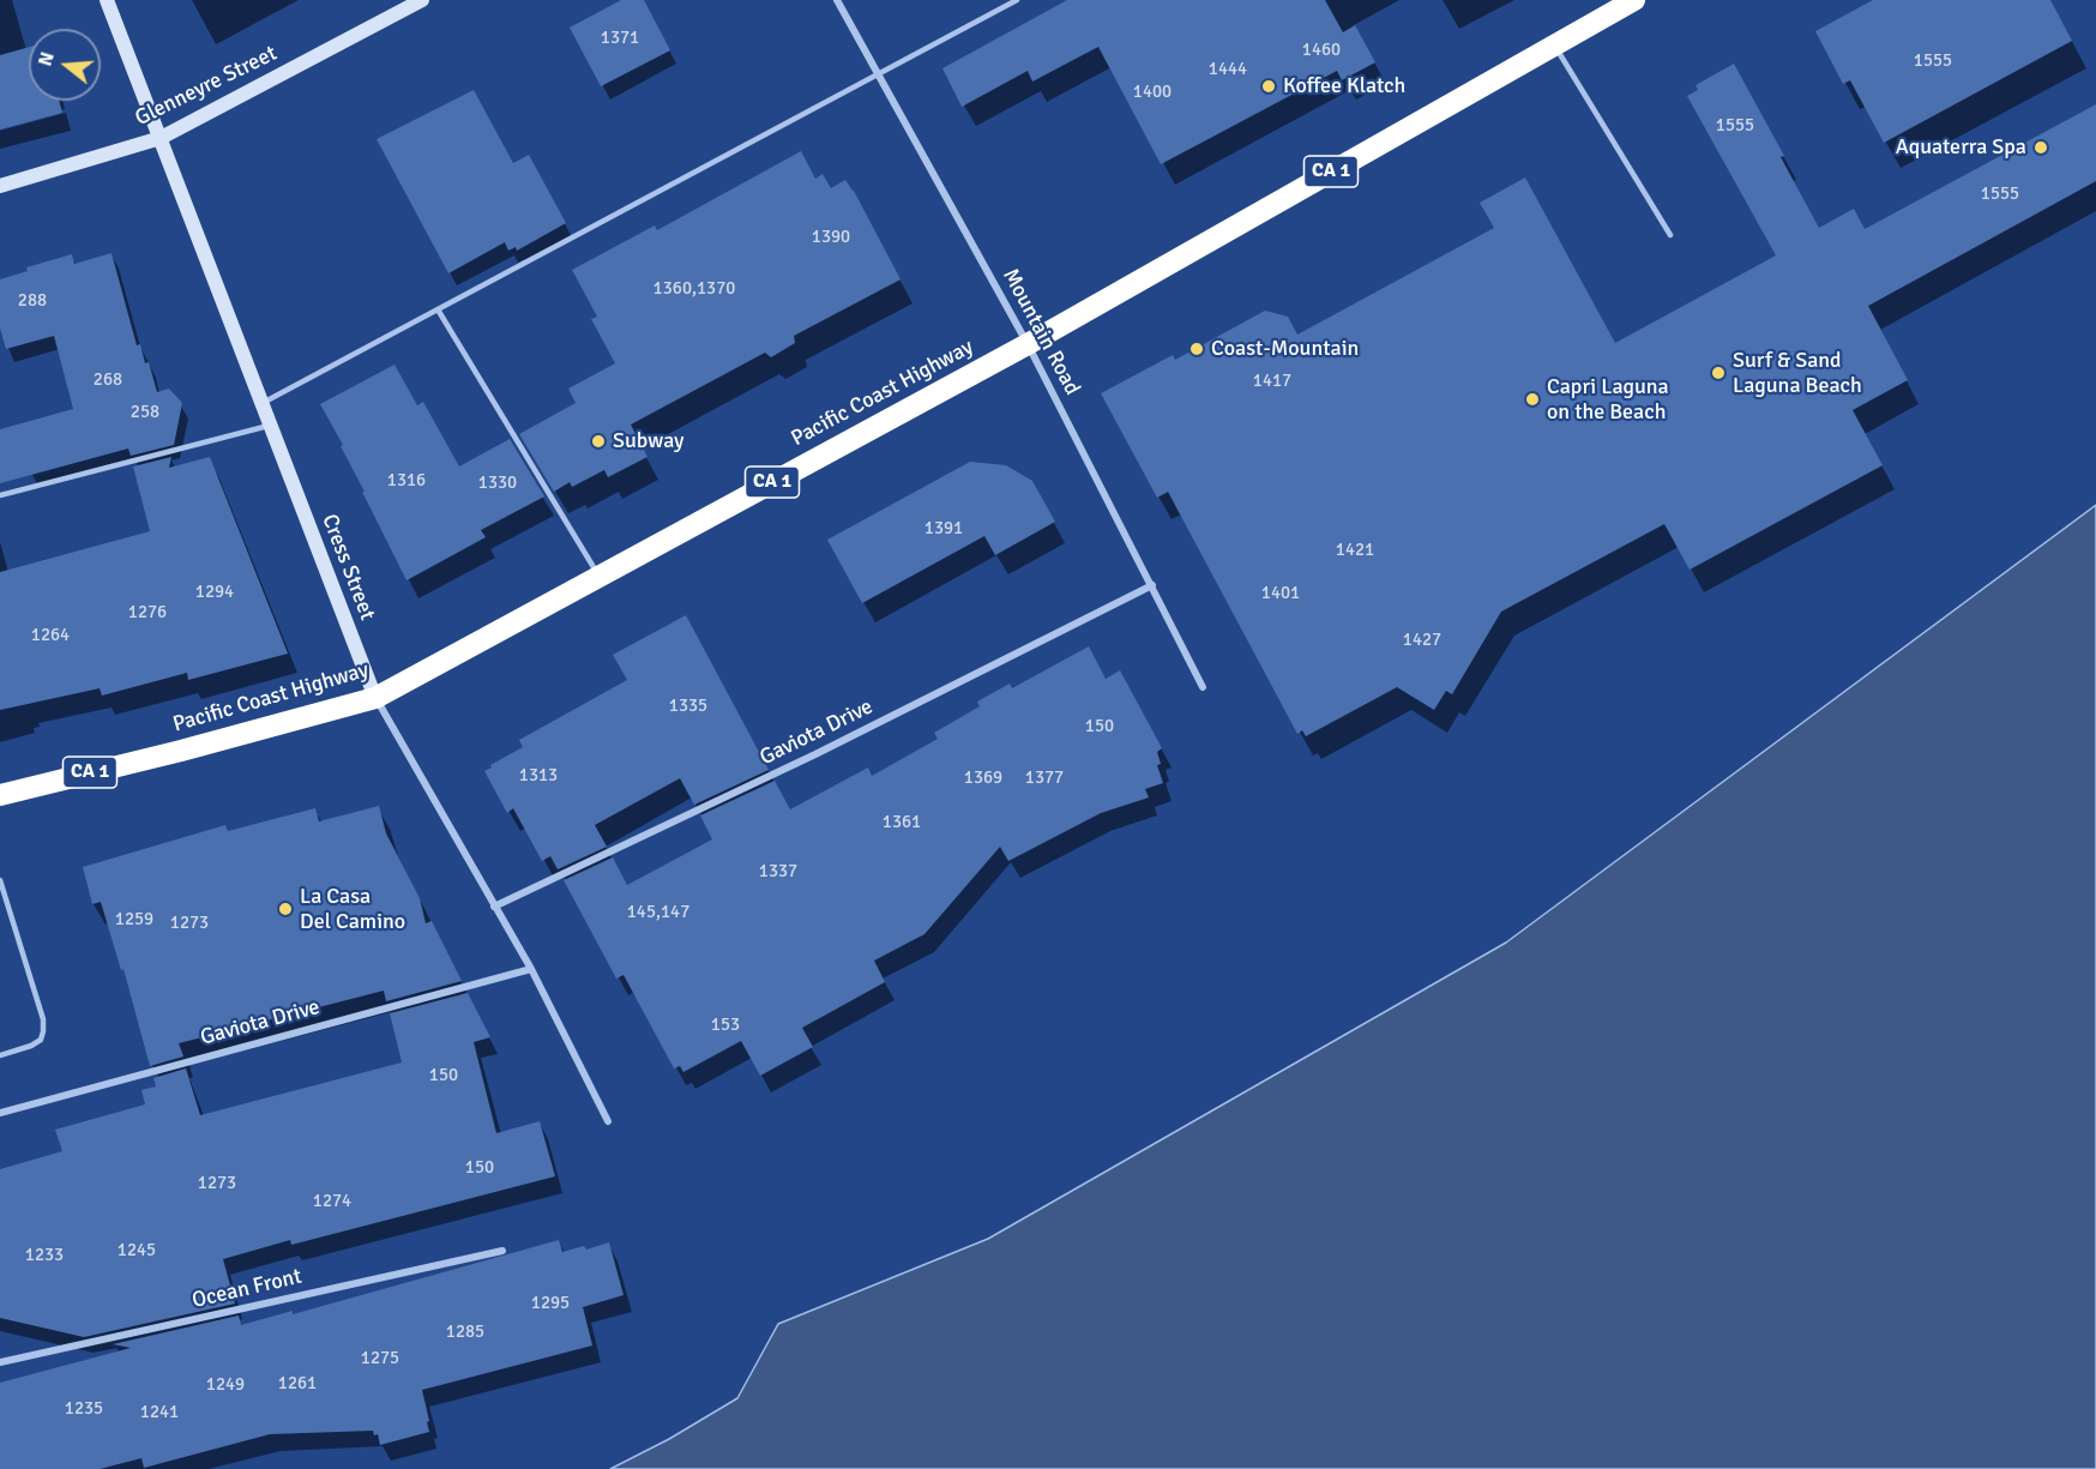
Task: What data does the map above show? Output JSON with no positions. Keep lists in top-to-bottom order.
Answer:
{
  "streets": {
    "highway": ["CA 1", "Pacific Coast Highway"],
    "street": [
      "Glenneyre Street",
      "Mountain Road",
      "Cress Street",
      "Gaviota Drive",
      "Ocean Front"
    ]
  },
  "crossings": [
    ["Glenneyre Street", "Cress Street"],
    ["Mountain Road", "Pacific Coast Highway"],
    ["Mountain Road", "Gaviota Drive"],
    ["Pacific Coast Highway", "Cress Street"],
    ["Cress Street", "Gaviota Drive"]
  ],
  "places": [
    "Koffee Klatch",
    "Aquaterra Spa",
    "Coast-Mountain",
    "Surf & Sand Laguna Beach",
    "Capri Laguna on the Beach",
    "Subway",
    "La Casa Del Camino"
  ],
  "house_numbers": [
    "1371",
    "1460",
    "1555",
    "1444",
    "1400",
    "1555",
    "1555",
    "1390",
    "1360,1370",
    "288",
    "268",
    "1417",
    "258",
    "1316",
    "1330",
    "1391",
    "1421",
    "1294",
    "1401",
    "1276",
    "1264",
    "1427",
    "1335",
    "150",
    "1313",
    "1369",
    "1377",
    "1361",
    "1337",
    "145,147",
    "1259",
    "1273",
    "153",
    "150",
    "150",
    "1273",
    "1274",
    "1245",
    "1233",
    "1295",
    "1285",
    "1275",
    "1261",
    "1249",
    "1235",
    "1241"
  ],
  "north": "left"
}
